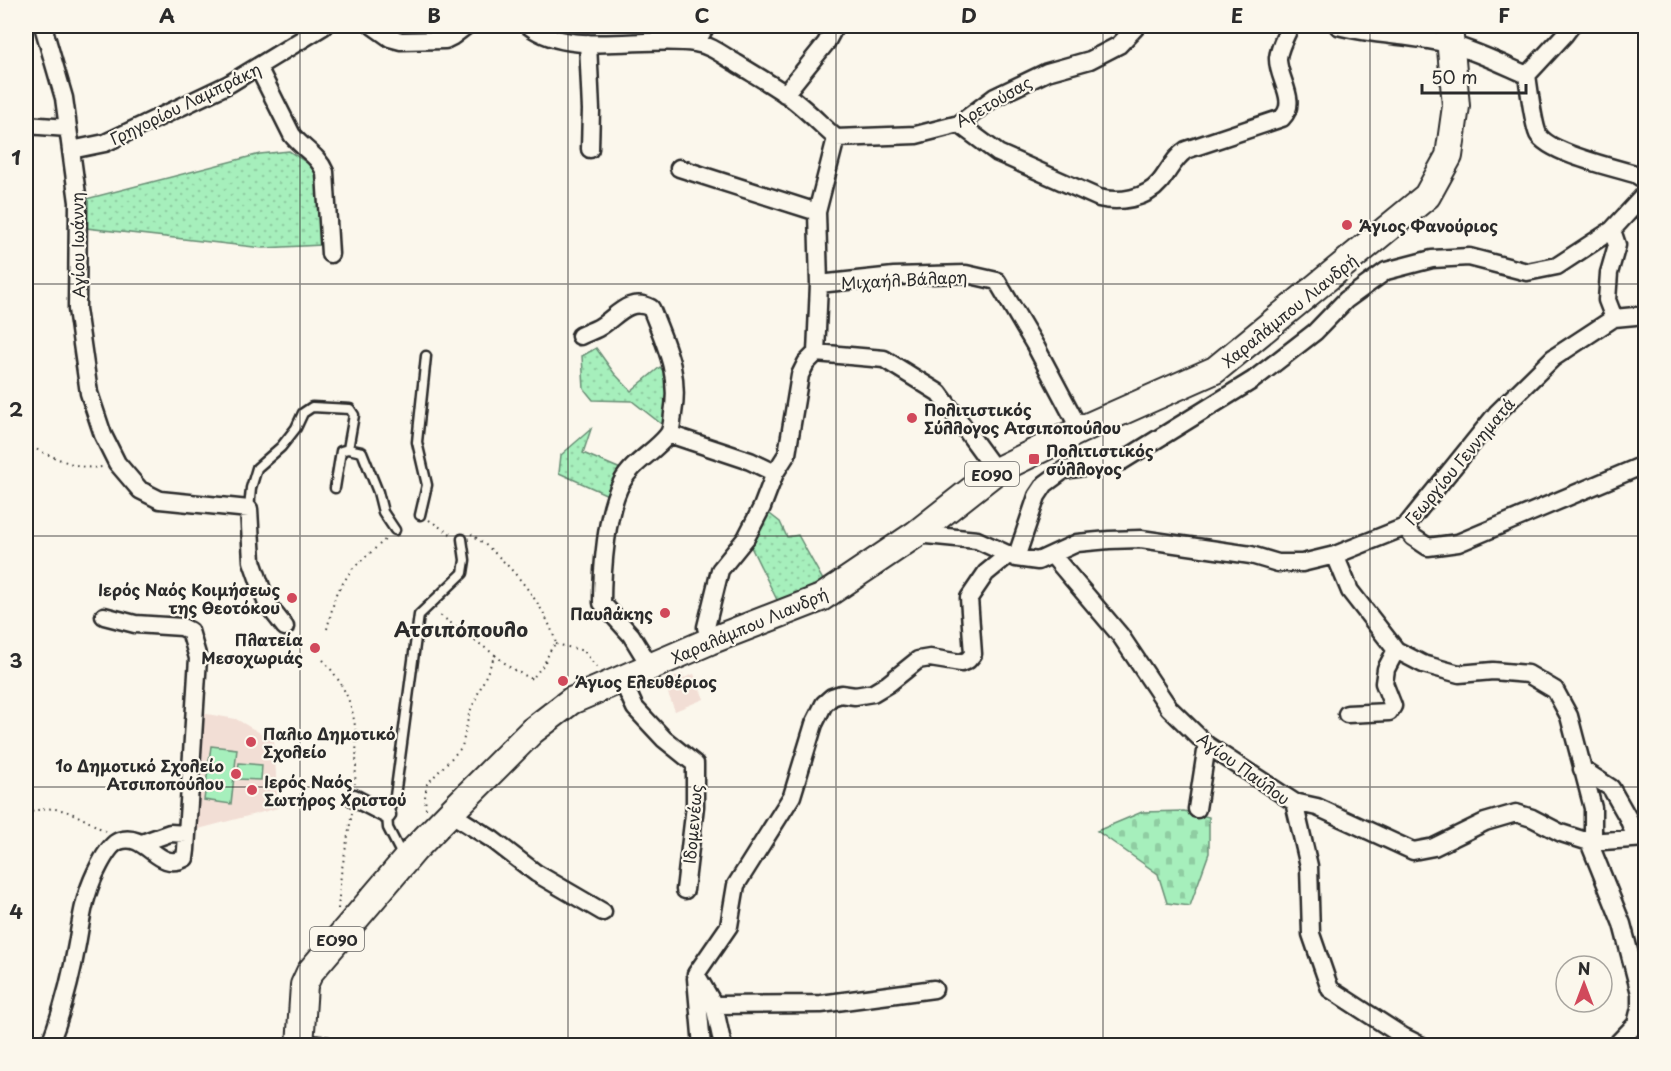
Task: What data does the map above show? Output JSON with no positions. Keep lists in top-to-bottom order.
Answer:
{
  "streets": {
    "main road": ["Χαραλάμπου Λιανδρή", "ΕΟ90"],
    "street": [
      "Αρετούσας",
      "Γρηγορίου Λαμπράκη",
      "Αγίου Ιωάννη",
      "Μιχαήλ Βάλαρη",
      "Γεωργίου Γεννηματά",
      "Αγίου Παύλου",
      "Ιδομενέως"
    ]
  },
  "crossings": [
    ["Γρηγορίου Λαμπράκη", "Αγίου Ιωάννη"],
    ["Μιχαήλ Βάλαρη", "Χαραλάμπου Λιανδρή"],
    ["Χαραλάμπου Λιανδρή", "ΕΟ90"],
    ["Χαραλάμπου Λιανδρή", "Ιδομενέως"],
    ["Γεωργίου Γεννηματά", "Αγίου Παύλου"]
  ],
  "districts": ["Ατσιπόπουλο"],
  "places": {
    "other": [
      "Άγιος Φανούριος",
      "Πολιτιστικός Σύλλογος Ατσιποπούλου",
      "Ιερός Ναός Κοιμήσεως της Θεοτόκου",
      "Παυλάκης",
      "Πλατεία Μεσοχωριάς",
      "Άγιος Ελευθέριος",
      "Παλιο Δημοτικό Σχολείο",
      "1ο Δημοτικό Σχολείο Ατσιποπούλου",
      "Ιερός Ναός Σωτήρος Χριστού"
    ],
    "transit": ["Πολιτιστικός σύλλογος"]
  },
  "scale_bar": "50 m",
  "north": "top",
  "grid": {
    "columns": [
      "A",
      "B",
      "C",
      "D",
      "E",
      "F"
    ],
    "rows": [
      "1",
      "2",
      "3",
      "4"
    ]
  }
}
